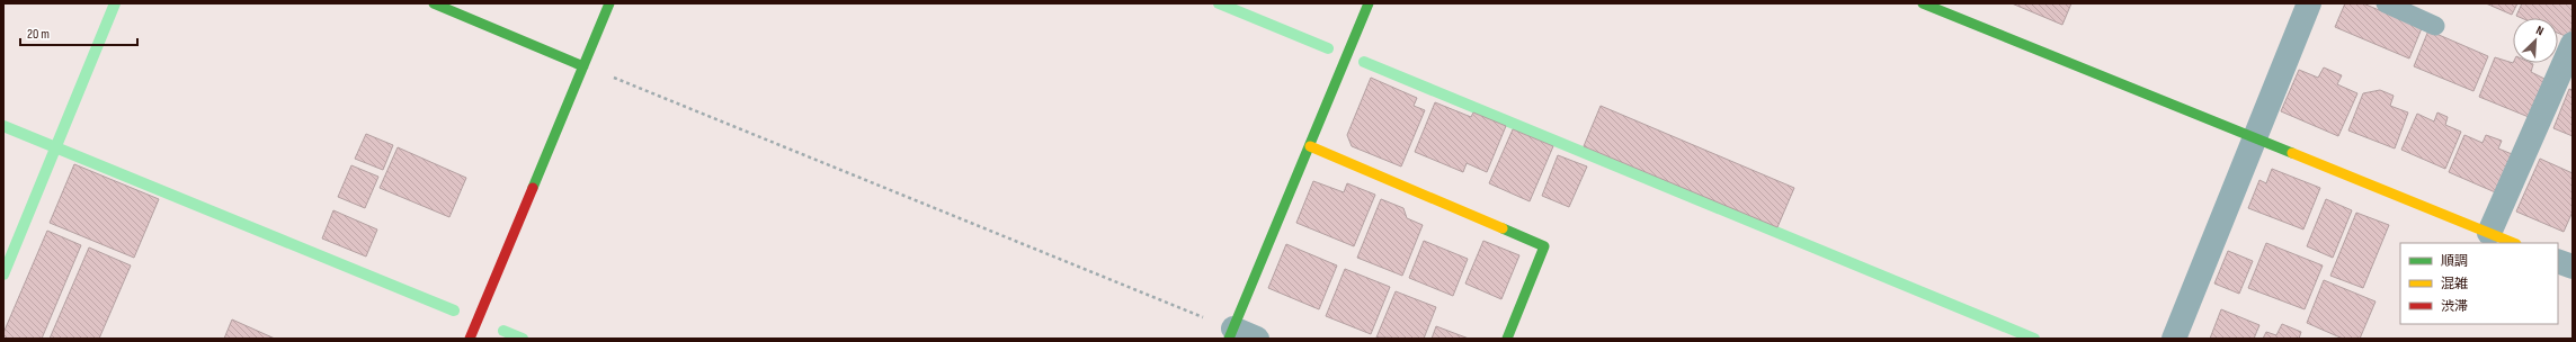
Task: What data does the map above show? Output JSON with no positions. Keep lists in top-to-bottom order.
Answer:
{
  "legend": ["順調", "混雑", "渋滞"],
  "scale_bar": "20 m",
  "north": "top right"
}
